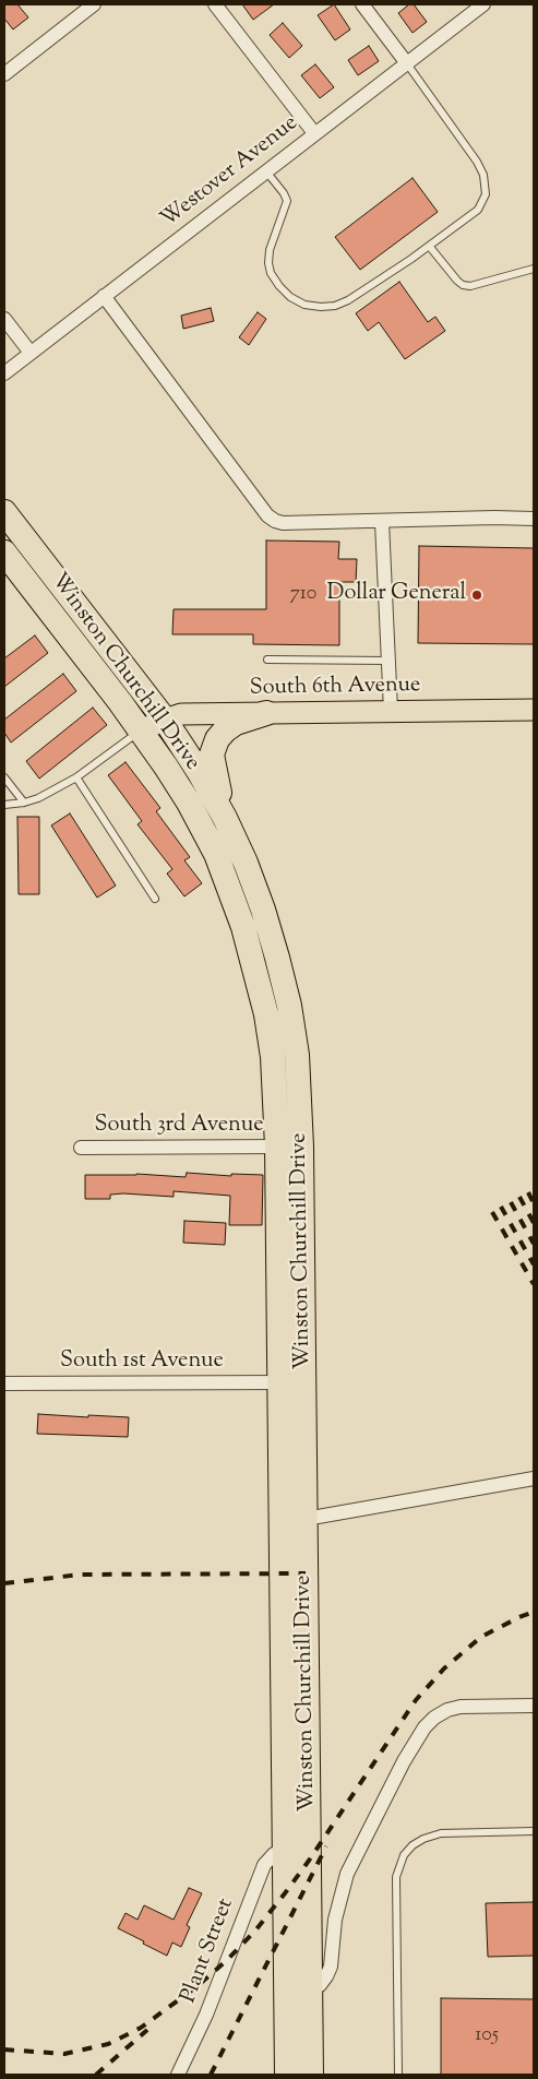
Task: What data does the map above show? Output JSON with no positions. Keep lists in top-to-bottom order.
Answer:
{
  "streets": {
    "highway": ["Winston Churchill Drive"],
    "main road": ["South 6th Avenue"],
    "street": [
      "Westover Avenue",
      "South 3rd Avenue",
      "South 1st Avenue",
      "Plant Street"
    ]
  },
  "crossings": [
    ["Winston Churchill Drive", "South 6th Avenue"],
    ["Winston Churchill Drive", "South 3rd Avenue"],
    ["Winston Churchill Drive", "South 1st Avenue"],
    ["Winston Churchill Drive", "Plant Street"]
  ],
  "places": ["Dollar General"],
  "house_numbers": ["710", "105"]
}
